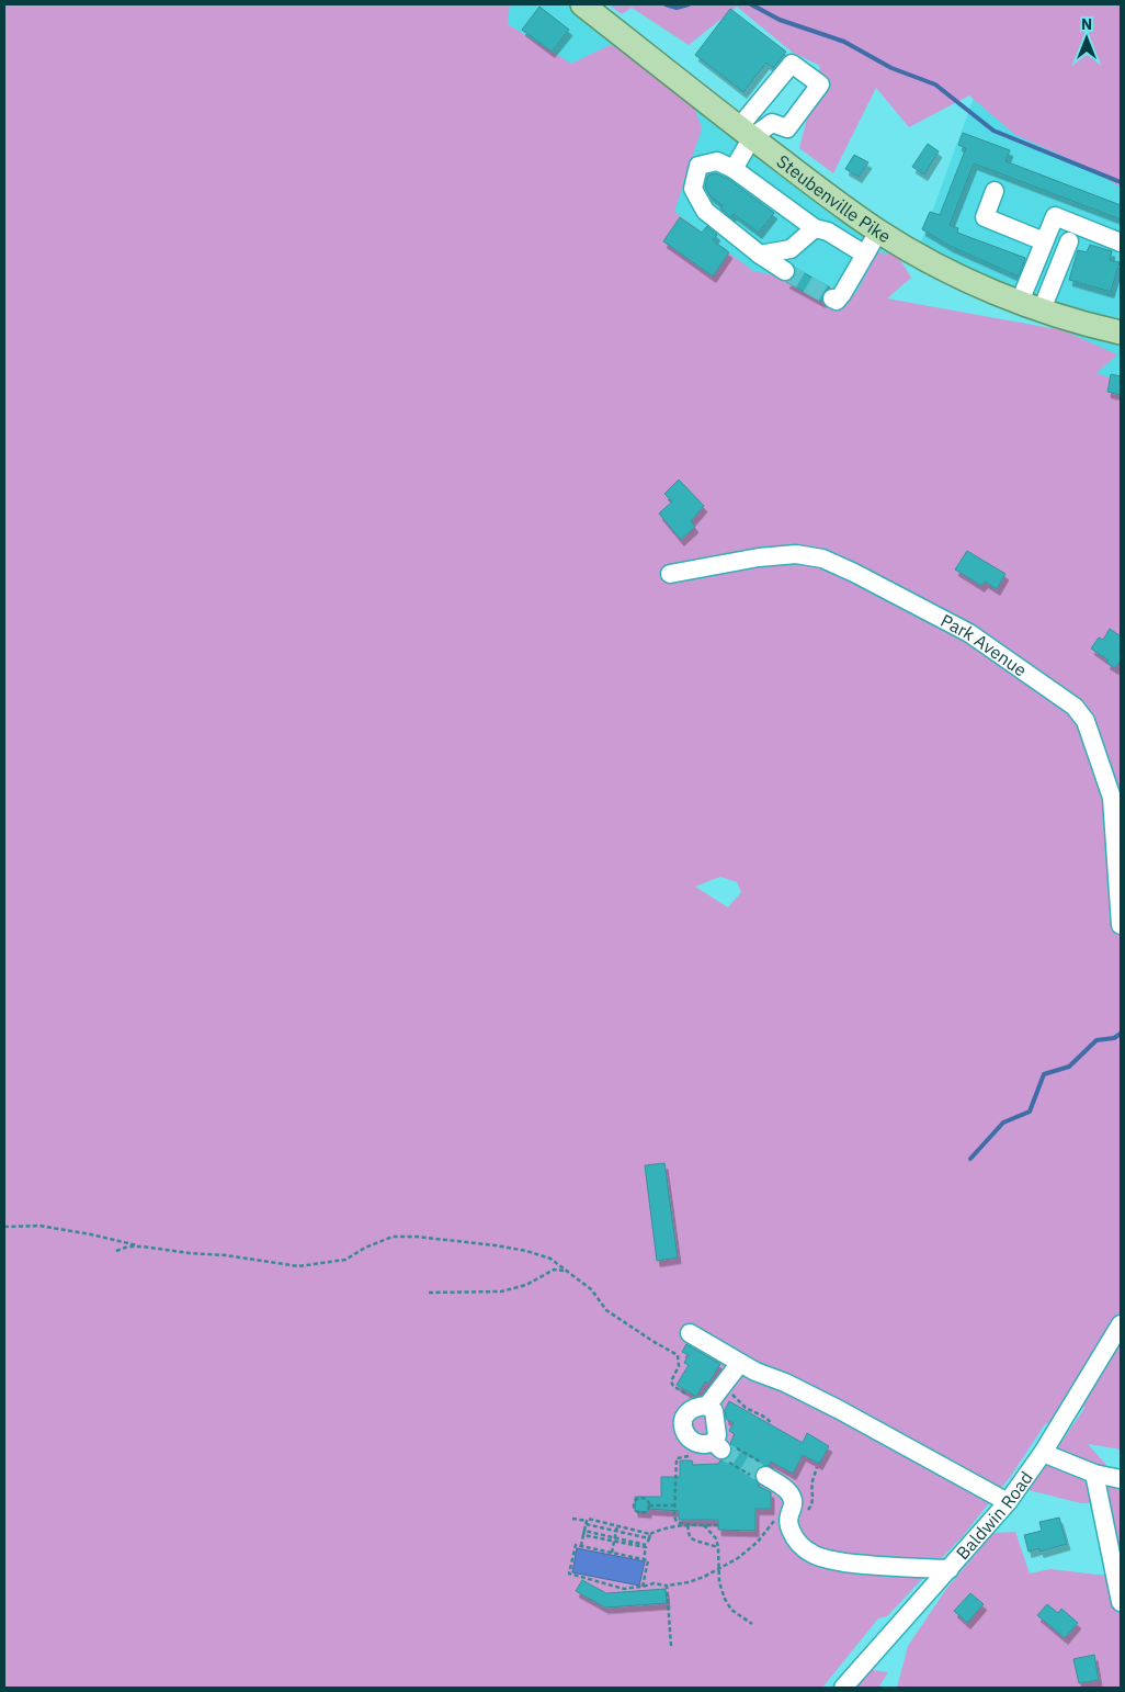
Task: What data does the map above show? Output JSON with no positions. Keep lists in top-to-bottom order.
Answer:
{
  "streets": {
    "main road": ["Steubenville Pike"],
    "street": ["Park Avenue", "Baldwin Road"]
  },
  "north": "top"
}
